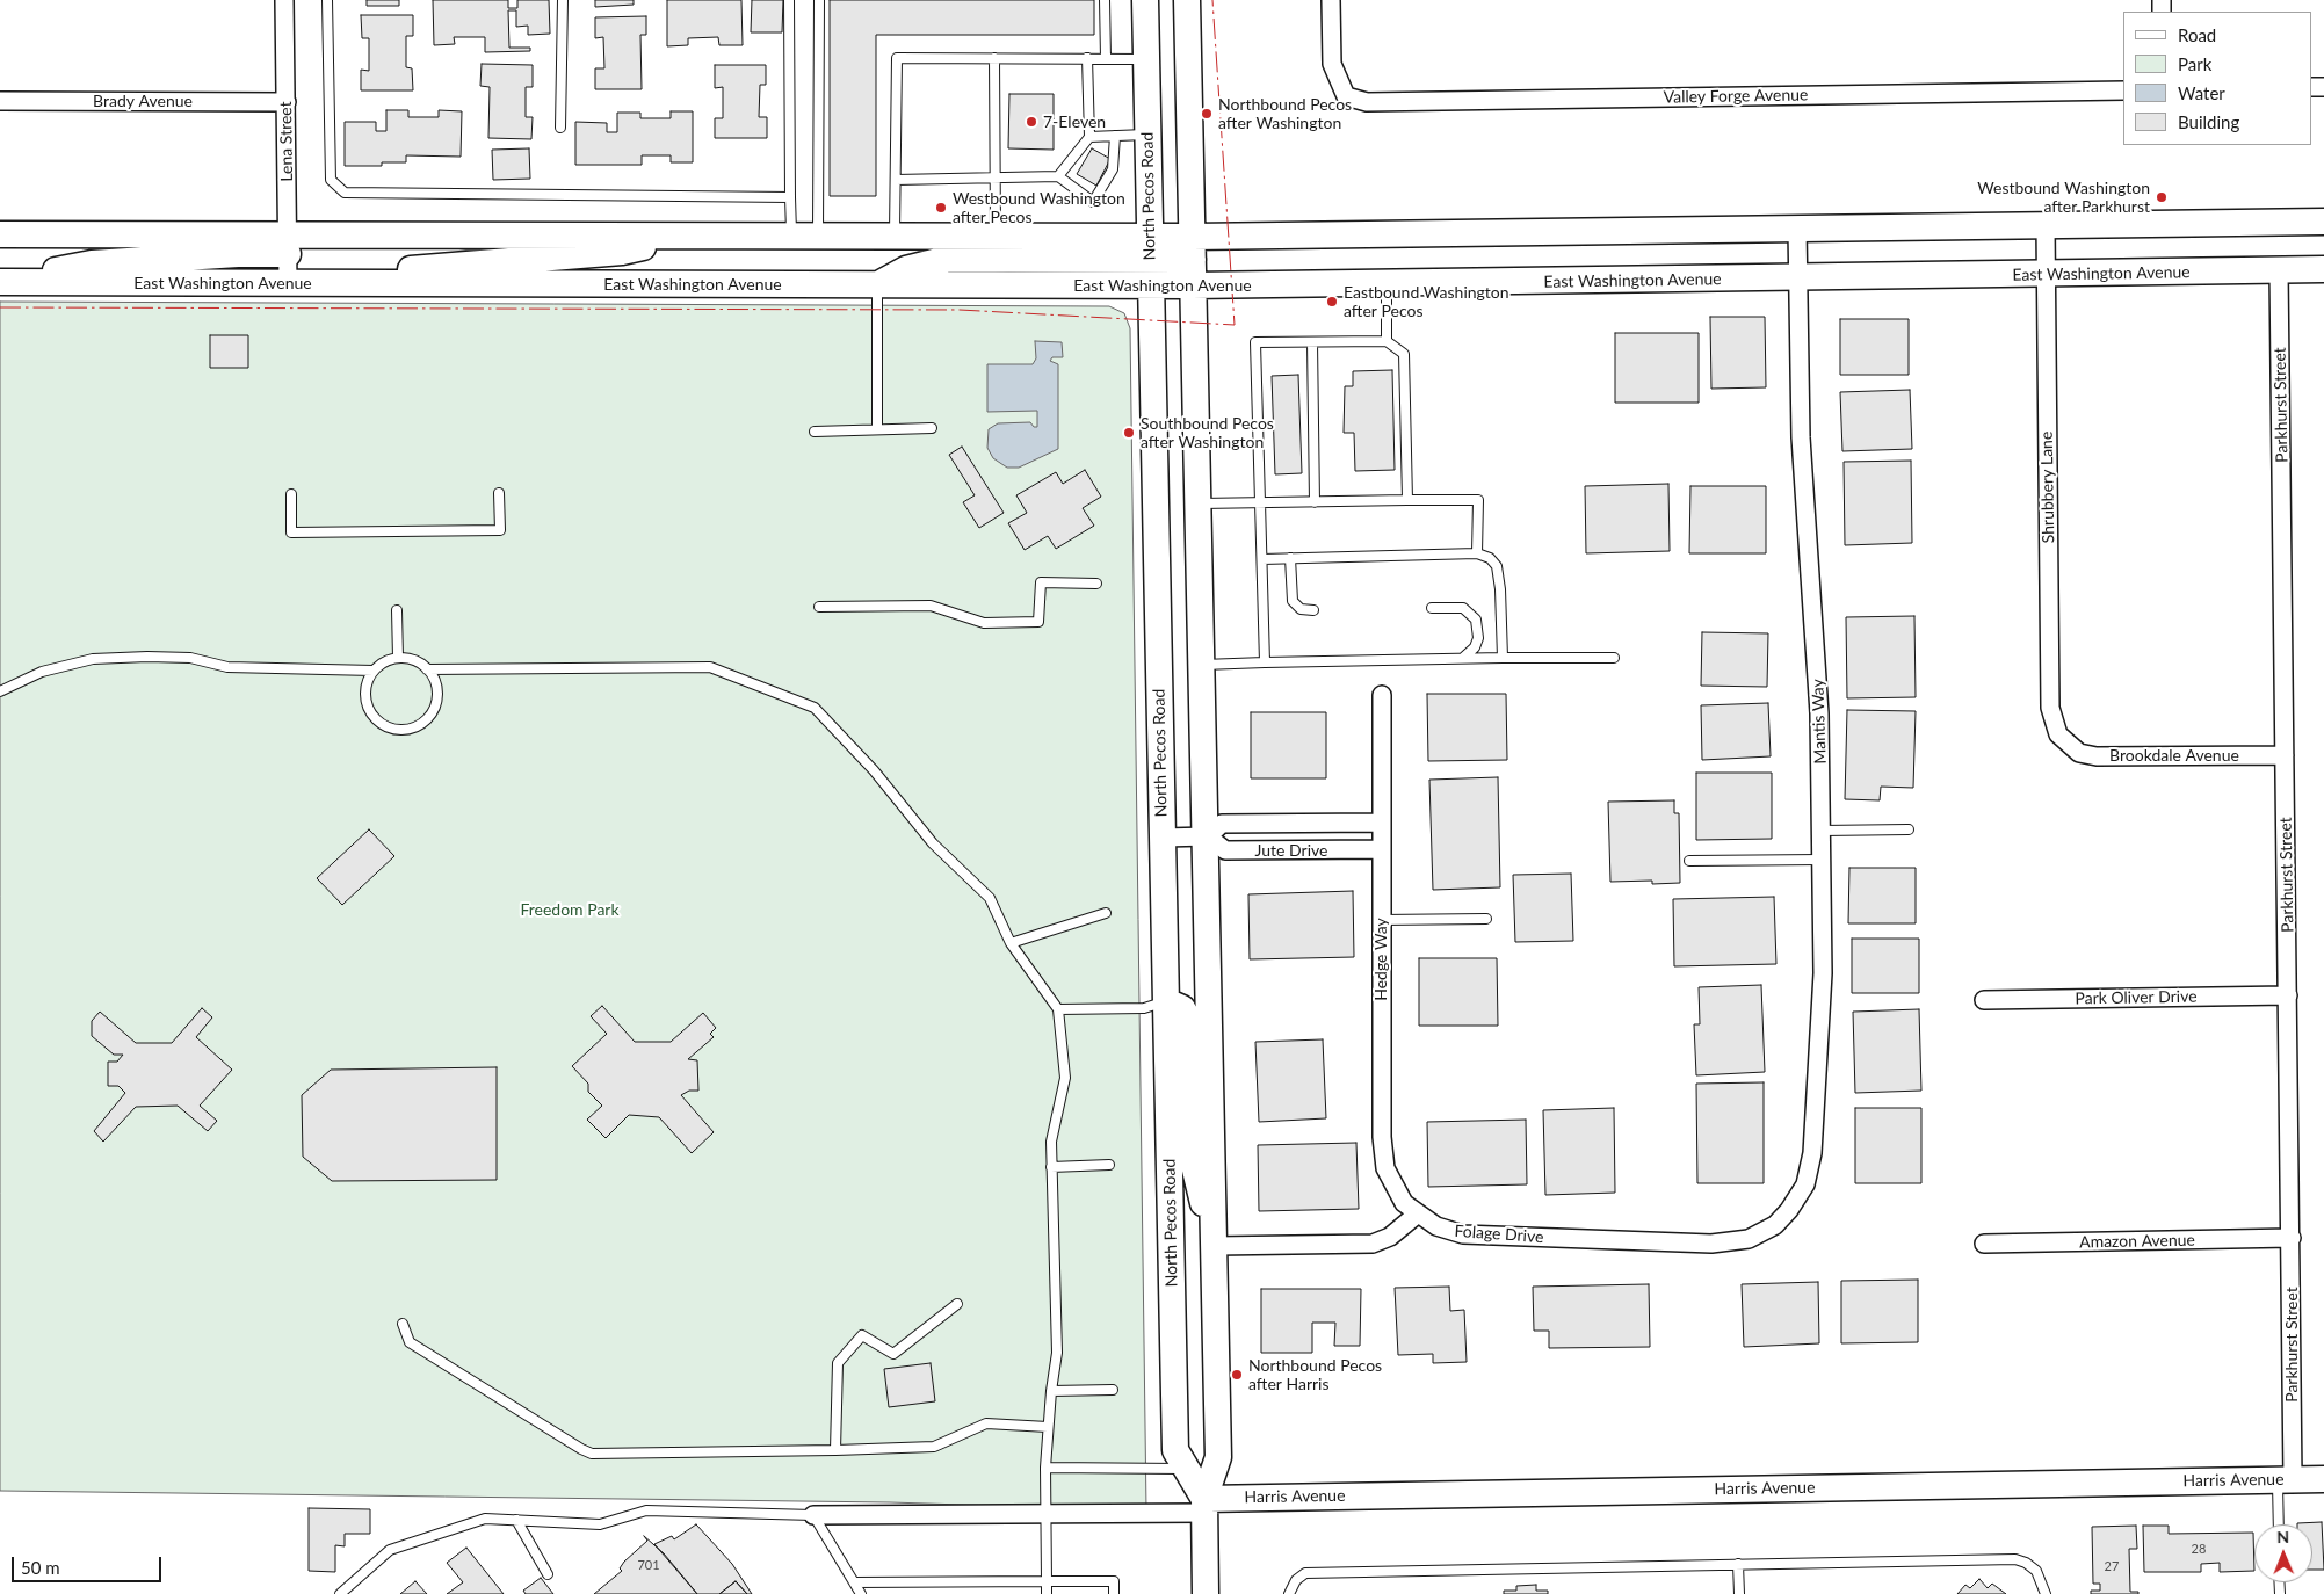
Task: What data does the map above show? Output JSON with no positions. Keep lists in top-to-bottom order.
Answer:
{
  "streets": {
    "main road": ["North Pecos Road", "East Washington Avenue", "Harris Avenue"],
    "street": [
      "Valley Forge Avenue",
      "Brady Avenue",
      "Lena Street",
      "Parkhurst Street",
      "Shrubbery Lane",
      "Mantis Way",
      "Brookdale Avenue",
      "Jute Drive",
      "Hedge Way",
      "Park Oliver Drive",
      "Folage Drive",
      "Amazon Avenue"
    ]
  },
  "crossings": [
    ["Brady Avenue", "Lena Street"],
    ["Lena Street", "East Washington Avenue"],
    ["North Pecos Road", "East Washington Avenue"],
    ["North Pecos Road", "Jute Drive"],
    ["North Pecos Road", "Harris Avenue"],
    ["East Washington Avenue", "Parkhurst Street"],
    ["East Washington Avenue", "Shrubbery Lane"],
    ["East Washington Avenue", "Mantis Way"],
    ["Parkhurst Street", "Brookdale Avenue"],
    ["Parkhurst Street", "Park Oliver Drive"],
    ["Parkhurst Street", "Amazon Avenue"],
    ["Parkhurst Street", "Harris Avenue"],
    ["Shrubbery Lane", "Brookdale Avenue"],
    ["Mantis Way", "Folage Drive"],
    ["Jute Drive", "Hedge Way"],
    ["Hedge Way", "Folage Drive"]
  ],
  "parks": ["Freedom Park"],
  "places": [
    "Northbound Pecos after Washington",
    "7-Eleven",
    "Westbound Washington after Parkhurst",
    "Westbound Washington after Pecos",
    "Eastbound Washington after Pecos",
    "Southbound Pecos after Washington",
    "Northbound Pecos after Harris"
  ],
  "house_numbers": ["28", "701", "27"],
  "legend": [
    "Road",
    "Park",
    "Water",
    "Building"
  ],
  "scale_bar": "50 m",
  "north": "top"
}
